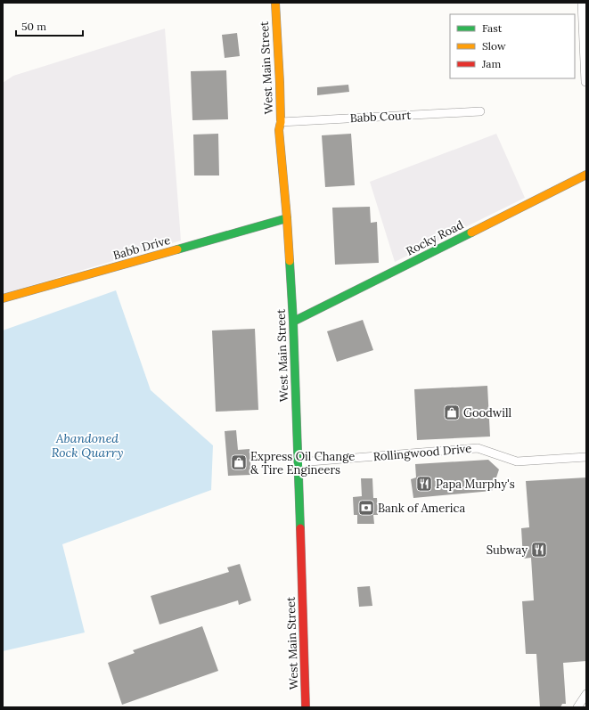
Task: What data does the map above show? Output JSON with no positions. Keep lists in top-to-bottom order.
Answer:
{
  "streets": {
    "main road": ["West Main Street", "Rocky Road", "Babb Drive"],
    "street": ["Babb Court", "Rollingwood Drive"]
  },
  "crossings": [
    ["West Main Street", "Babb Court"],
    ["West Main Street", "Rocky Road"],
    ["West Main Street", "Babb Drive"],
    ["West Main Street", "Rollingwood Drive"]
  ],
  "water": ["Abandoned Rock Quarry"],
  "places": {
    "shop": ["Goodwill", "Express Oil Change & Tire Engineers"],
    "restaurant": ["Papa Murphy's", "Subway"],
    "bank": ["Bank of America"]
  },
  "legend": ["Fast", "Slow", "Jam"],
  "scale_bar": "50 m"
}
